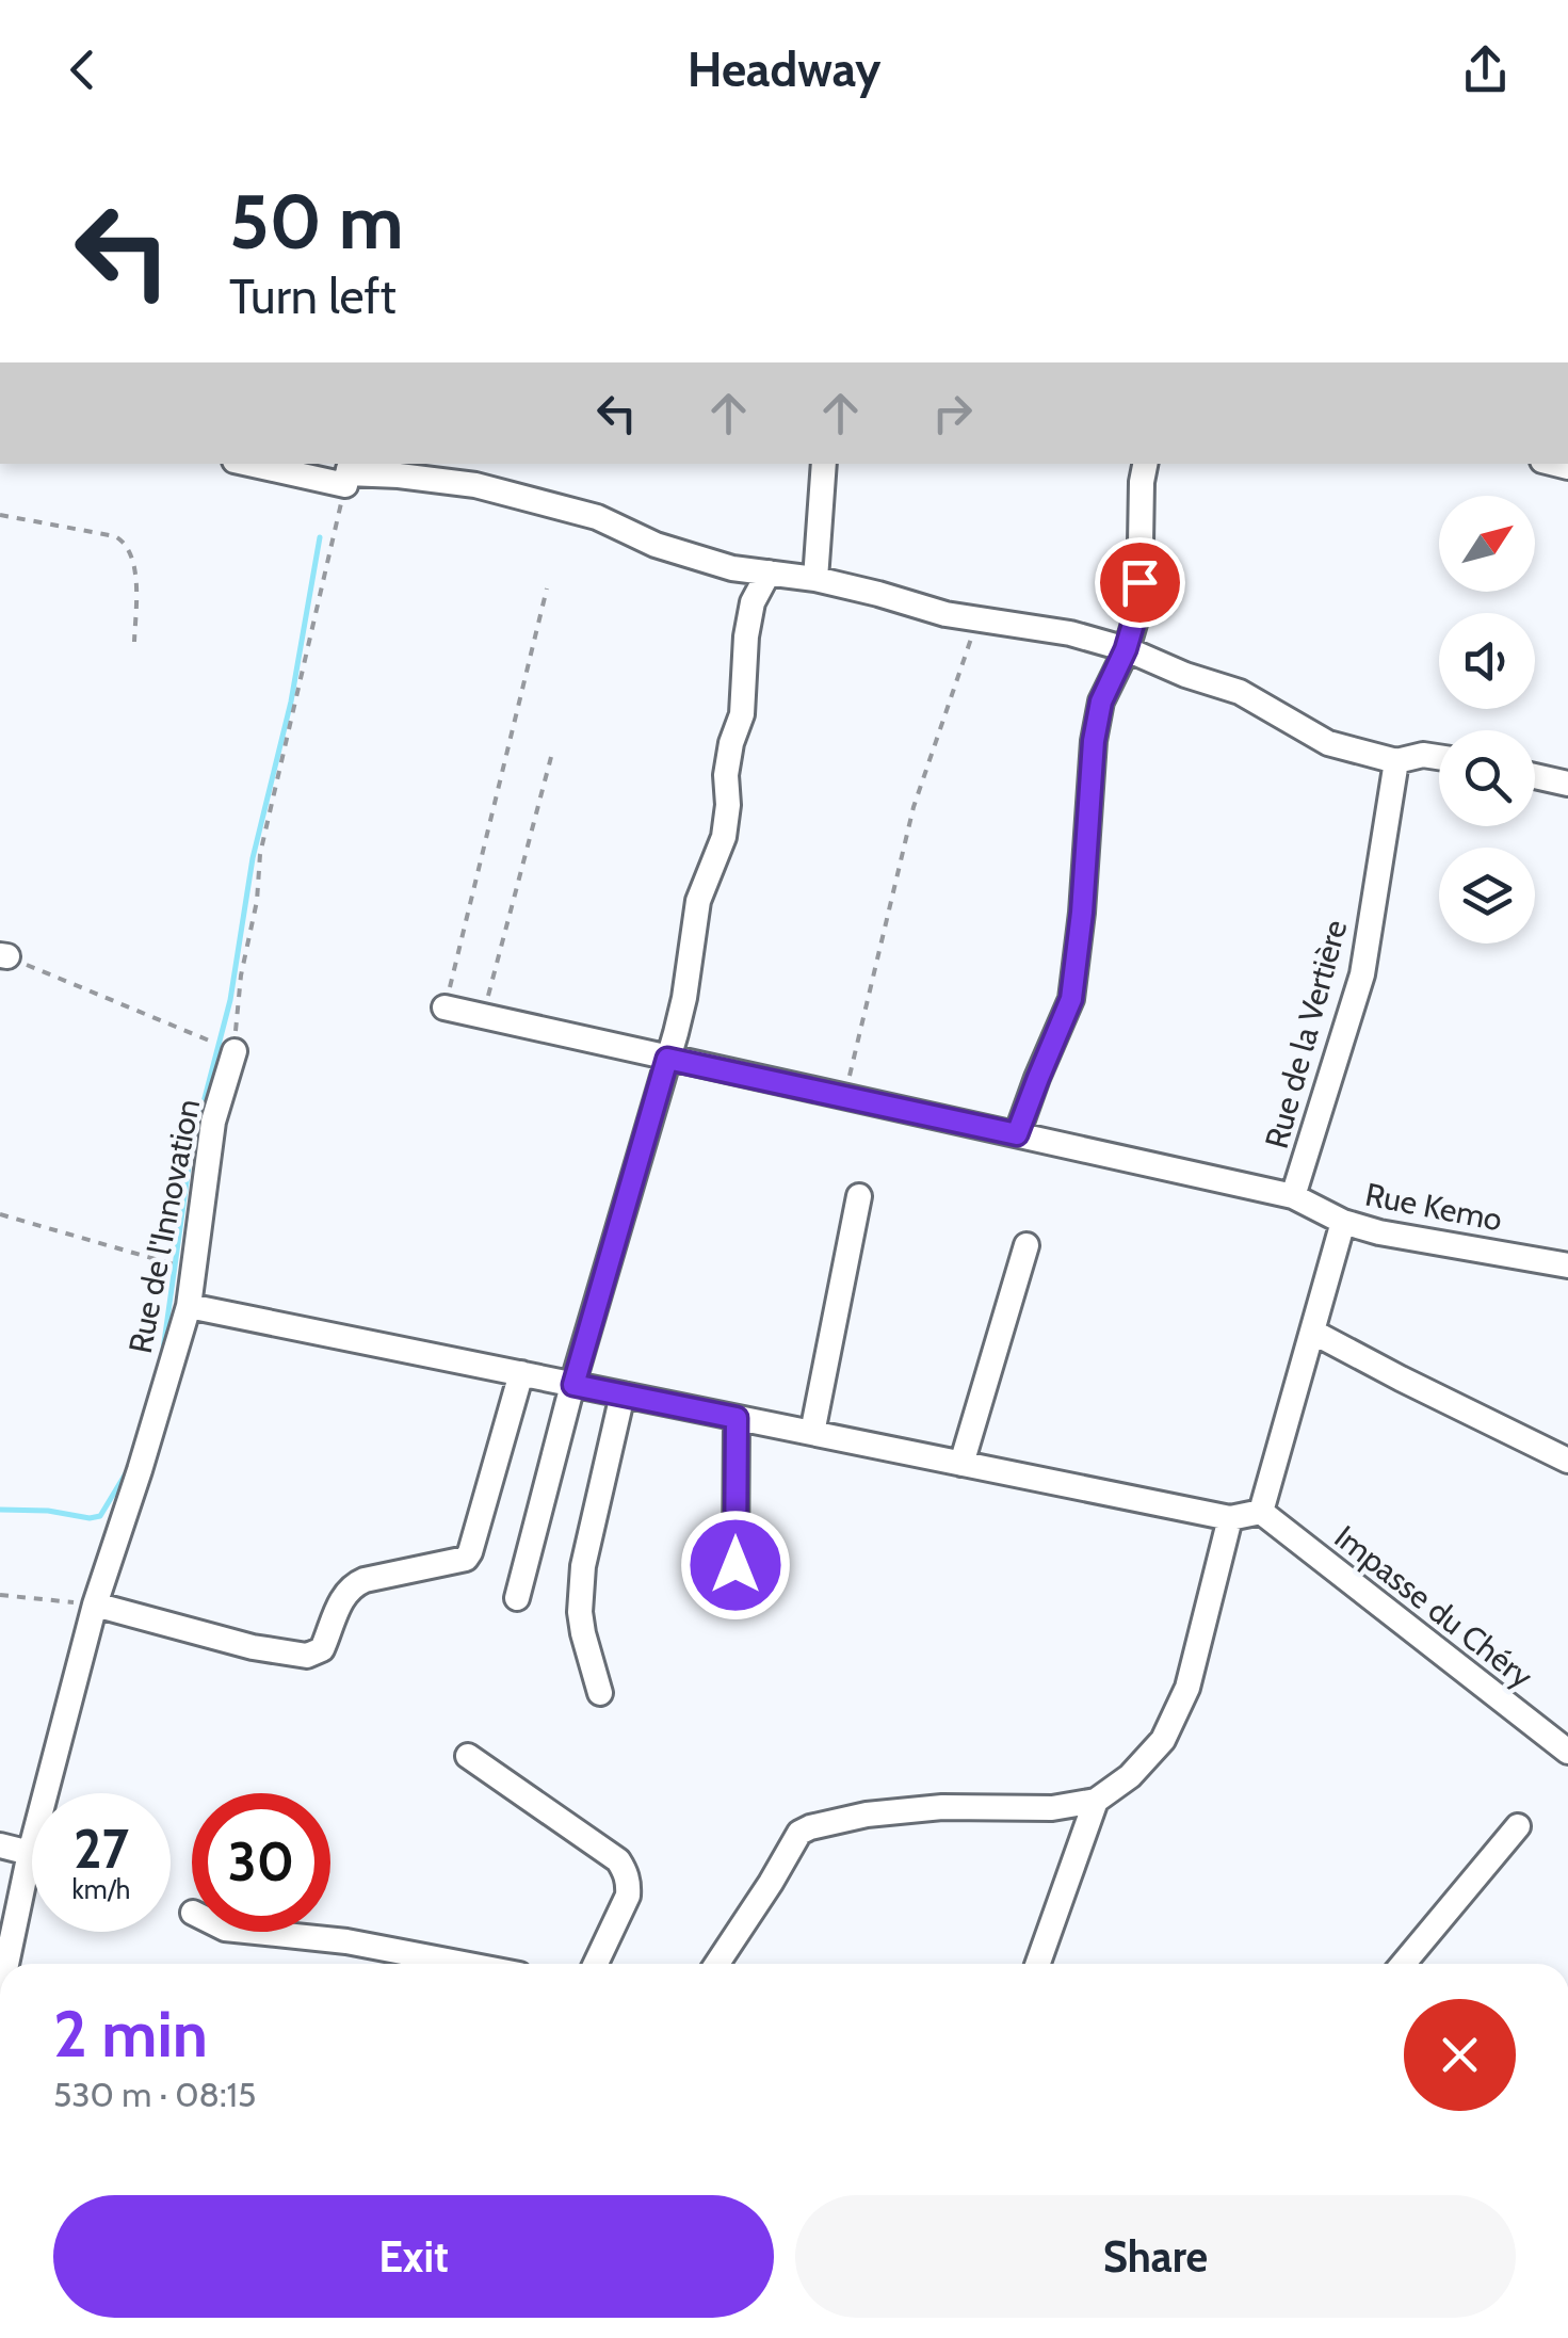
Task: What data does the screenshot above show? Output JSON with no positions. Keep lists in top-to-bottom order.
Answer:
{
  "streets": {
    "street": [
      "Rue de la Vertière",
      "Rue Kemo",
      "Rue de l'Innovation",
      "Impasse du Chéry"
    ]
  },
  "crossings": [
    ["Rue de la Vertière", "Rue Kemo"]
  ],
  "north": "top right",
  "page": {
    "header": "Headway",
    "turn": ["50 m", "Turn left"],
    "speed": "27 km/h",
    "limit": "30",
    "heading": ["2 min", "530 m · 08:15"],
    "buttons": ["Exit", "Share"]
  }
}
